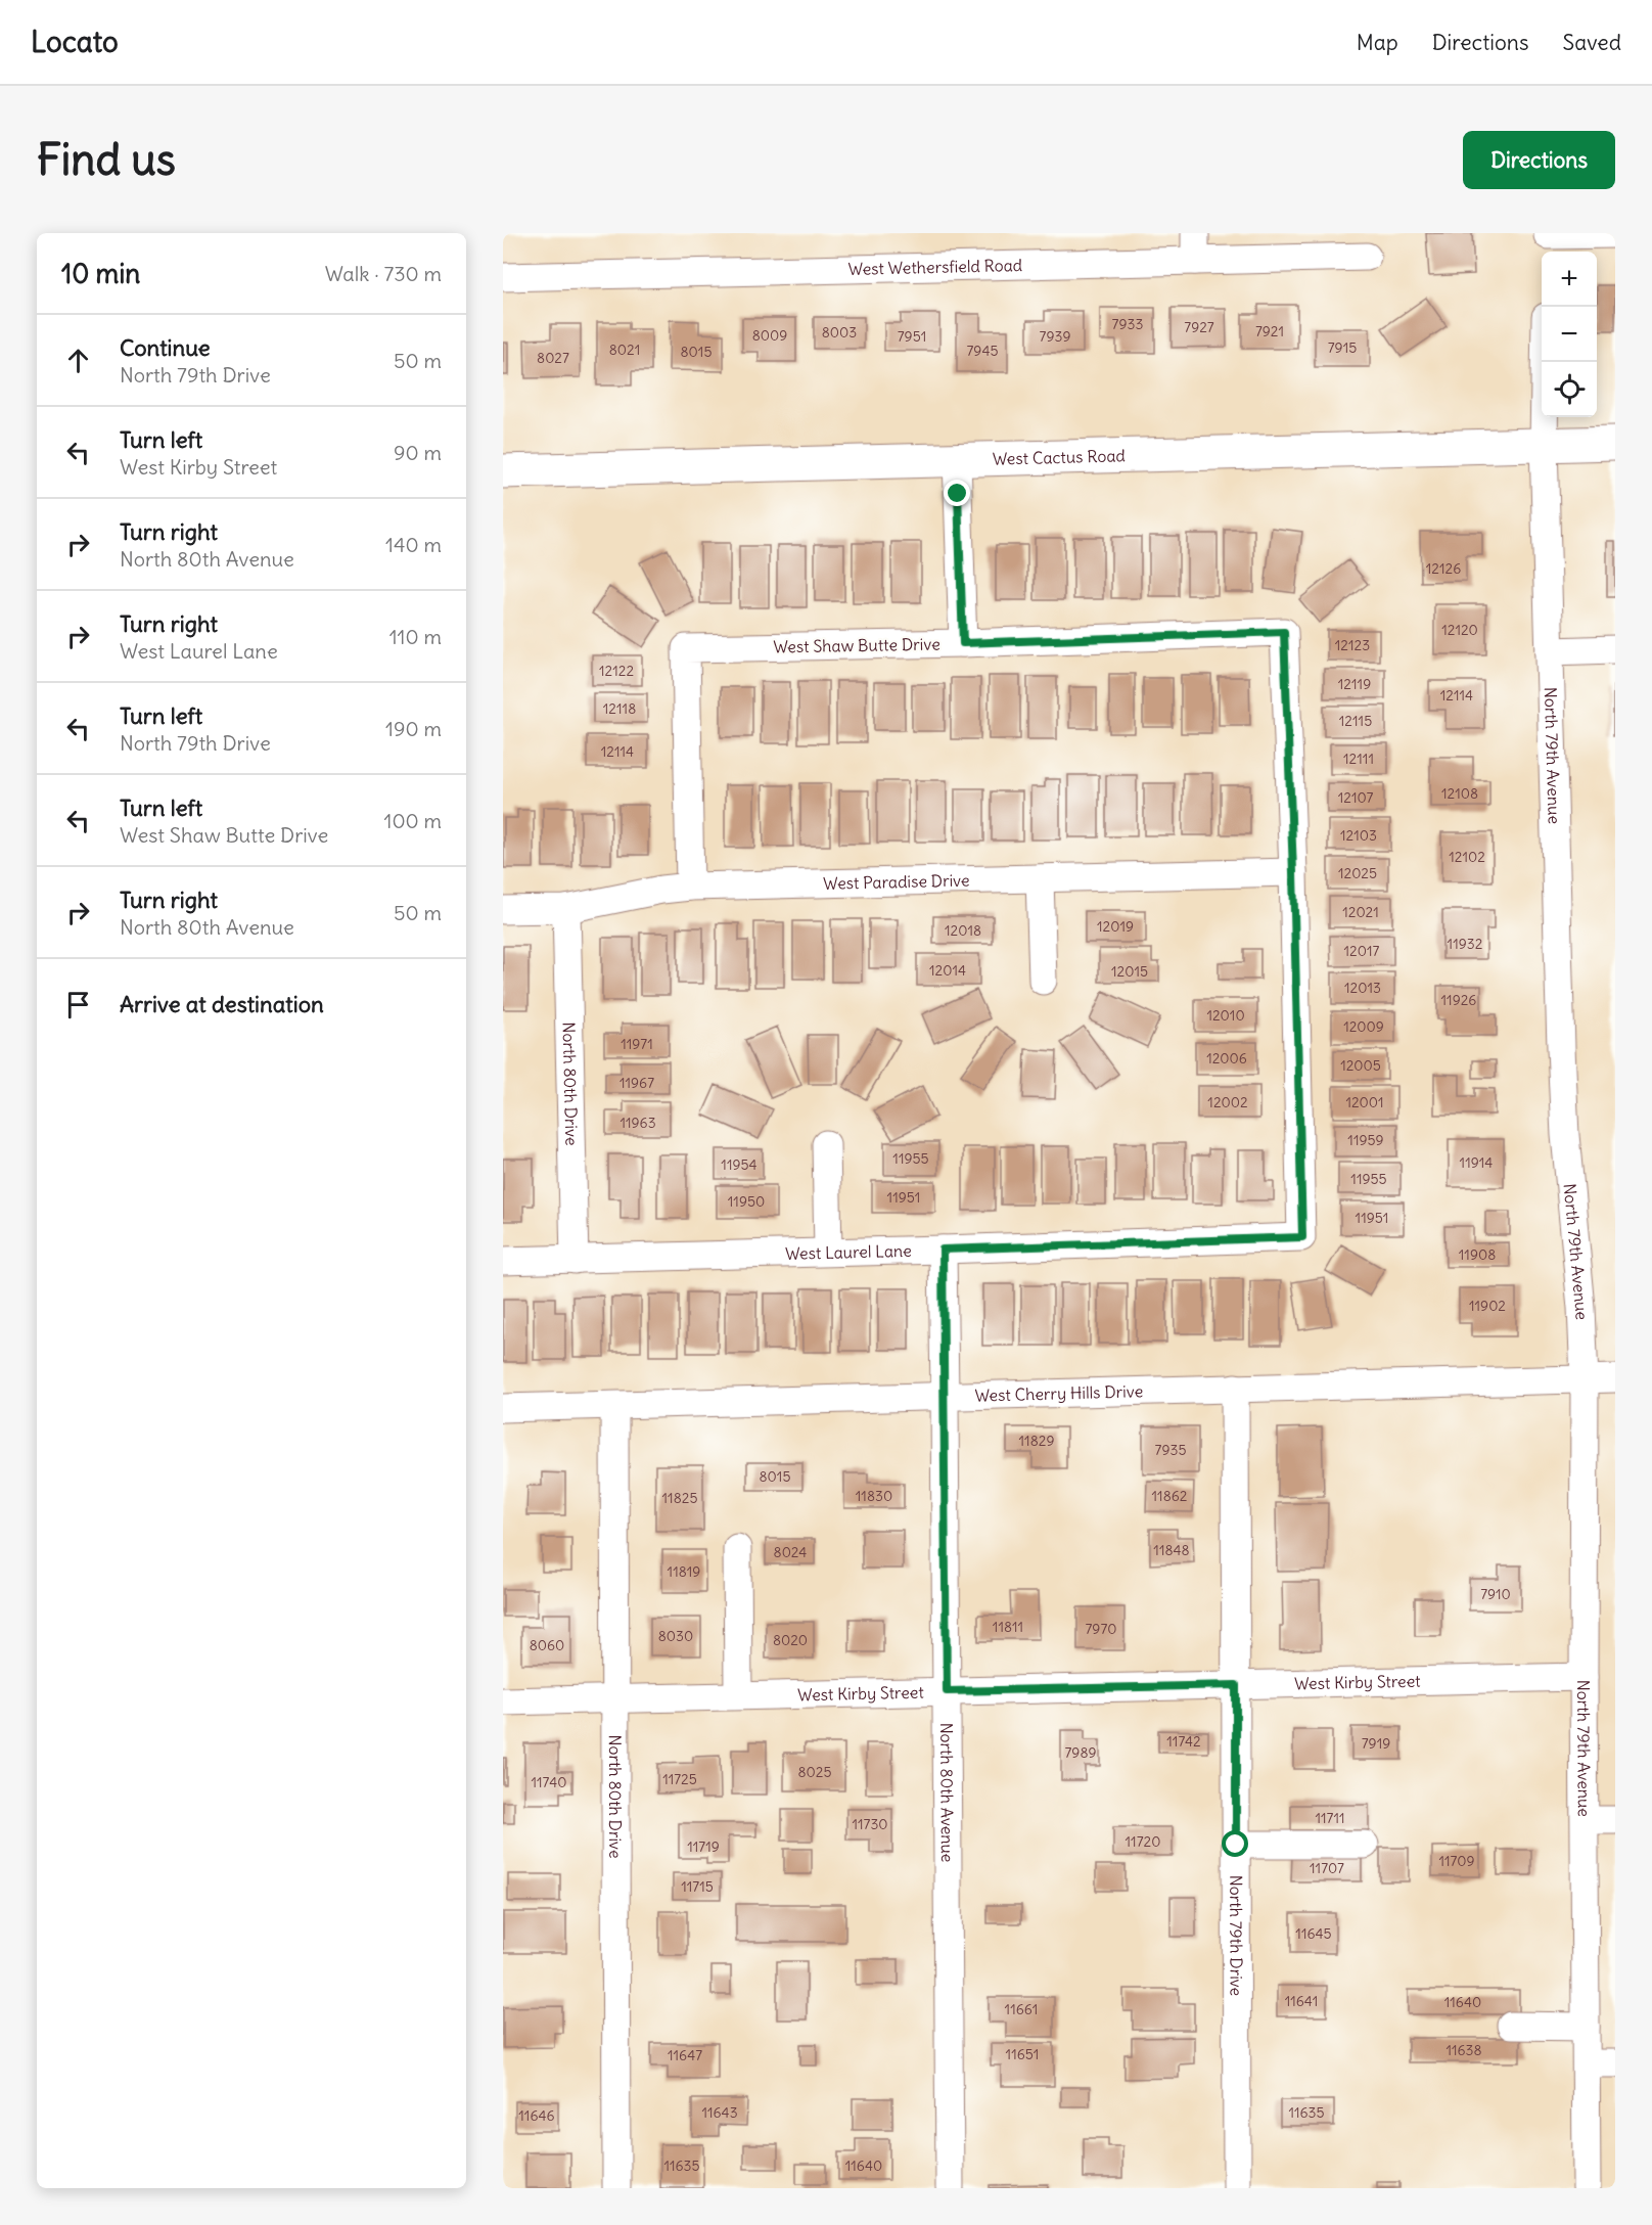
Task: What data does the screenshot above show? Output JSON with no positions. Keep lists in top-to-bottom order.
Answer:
{
  "streets": {
    "main road": ["West Cactus Road"],
    "street": [
      "West Wethersfield Road",
      "West Shaw Butte Drive",
      "North 79th Avenue",
      "West Paradise Drive",
      "North 80th Drive",
      "West Laurel Lane",
      "West Cherry Hills Drive",
      "West Kirby Street",
      "North 80th Avenue",
      "North 79th Drive"
    ]
  },
  "crossings": [
    ["West Cactus Road", "North 79th Avenue"],
    ["West Shaw Butte Drive", "West Paradise Drive"],
    ["West Shaw Butte Drive", "West Laurel Lane"],
    ["North 79th Avenue", "West Cherry Hills Drive"],
    ["North 79th Avenue", "West Kirby Street"],
    ["West Paradise Drive", "North 80th Drive"],
    ["West Paradise Drive", "West Laurel Lane"],
    ["North 80th Drive", "West Laurel Lane"],
    ["North 80th Drive", "West Cherry Hills Drive"],
    ["North 80th Drive", "West Kirby Street"],
    ["West Laurel Lane", "North 80th Avenue"],
    ["West Cherry Hills Drive", "North 80th Avenue"],
    ["West Cherry Hills Drive", "North 79th Drive"],
    ["West Kirby Street", "North 80th Avenue"],
    ["West Kirby Street", "North 79th Drive"]
  ],
  "house_numbers": [
    "7933",
    "7927",
    "7921",
    "8003",
    "8009",
    "7951",
    "7939",
    "7915",
    "8021",
    "7945",
    "8015",
    "8027",
    "12126",
    "12120",
    "12123",
    "12122",
    "12119",
    "12114",
    "12118",
    "12115",
    "12114",
    "12111",
    "12108",
    "12107",
    "12103",
    "12102",
    "12025",
    "12021",
    "12019",
    "12018",
    "11932",
    "12017",
    "12014",
    "12015",
    "12013",
    "11926",
    "12010",
    "12009",
    "11971",
    "12006",
    "12005",
    "11967",
    "12002",
    "12001",
    "11963",
    "11959",
    "11955",
    "11914",
    "11954",
    "11955",
    "11951",
    "11950",
    "11951",
    "11908",
    "11902",
    "11829",
    "7935",
    "8015",
    "11830",
    "11862",
    "11825",
    "11848",
    "8024",
    "11819",
    "7910",
    "11811",
    "7970",
    "8030",
    "8020",
    "8060",
    "11742",
    "7919",
    "7989",
    "8025",
    "11725",
    "11740",
    "11711",
    "11730",
    "11720",
    "11719",
    "11709",
    "11707",
    "11715",
    "11645",
    "11641",
    "11640",
    "11661",
    "11638",
    "11651",
    "11647",
    "11643",
    "11635",
    "11646",
    "11635",
    "11640"
  ],
  "page": {
    "header": "Locato",
    "nav": ["Map", "Directions", "Saved"],
    "buttons": "Directions",
    "title": "Find us",
    "heading": ["10 min", "Walk · 730 m"],
    "map_buttons": ["+", "−"],
    "list": [
      ["Continue", "North 79th Drive", "50 m"],
      ["Turn left", "West Kirby Street", "90 m"],
      ["Turn right", "North 80th Avenue", "140 m"],
      ["Turn right", "West Laurel Lane", "110 m"],
      ["Turn left", "North 79th Drive", "190 m"],
      ["Turn left", "West Shaw Butte Drive", "100 m"],
      ["Turn right", "North 80th Avenue", "50 m"],
      "Arrive at destination"
    ]
  }
}
